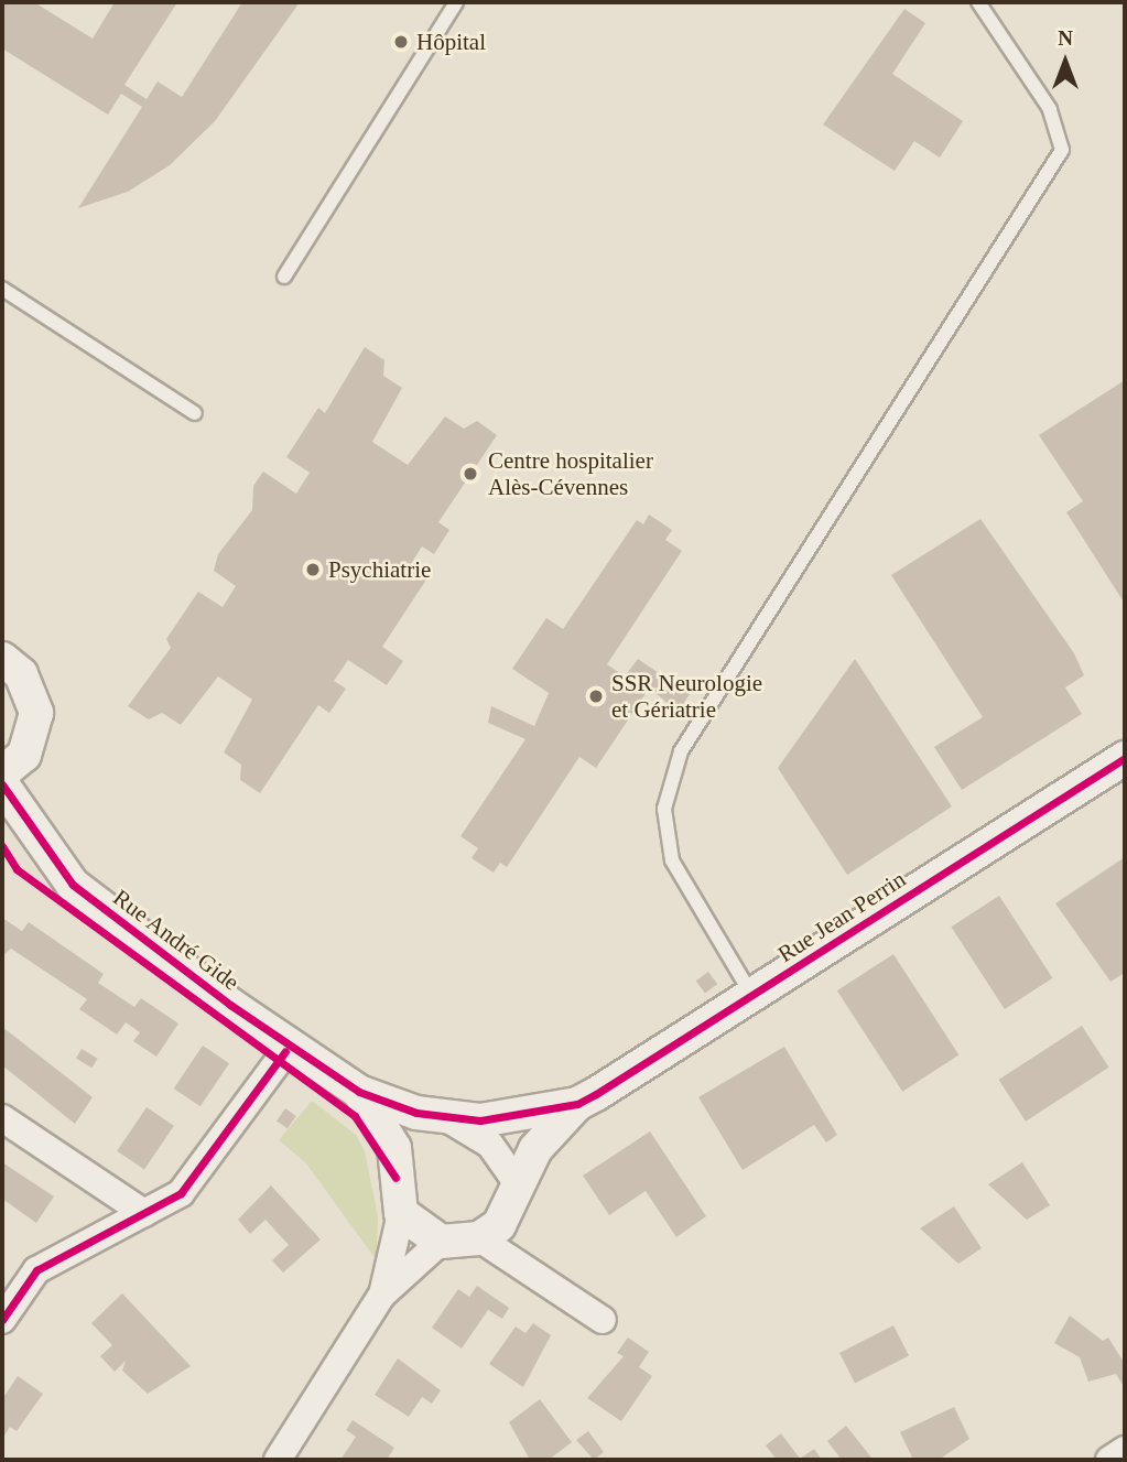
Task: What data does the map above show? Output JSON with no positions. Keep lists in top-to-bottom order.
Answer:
{
  "streets": {
    "street": ["Rue Jean Perrin", "Rue André Gide"]
  },
  "places": [
    "Hôpital",
    "Centre hospitalier Alès-Cévennes",
    "Psychiatrie",
    "SSR Neurologie et Gériatrie"
  ],
  "north": "top"
}
